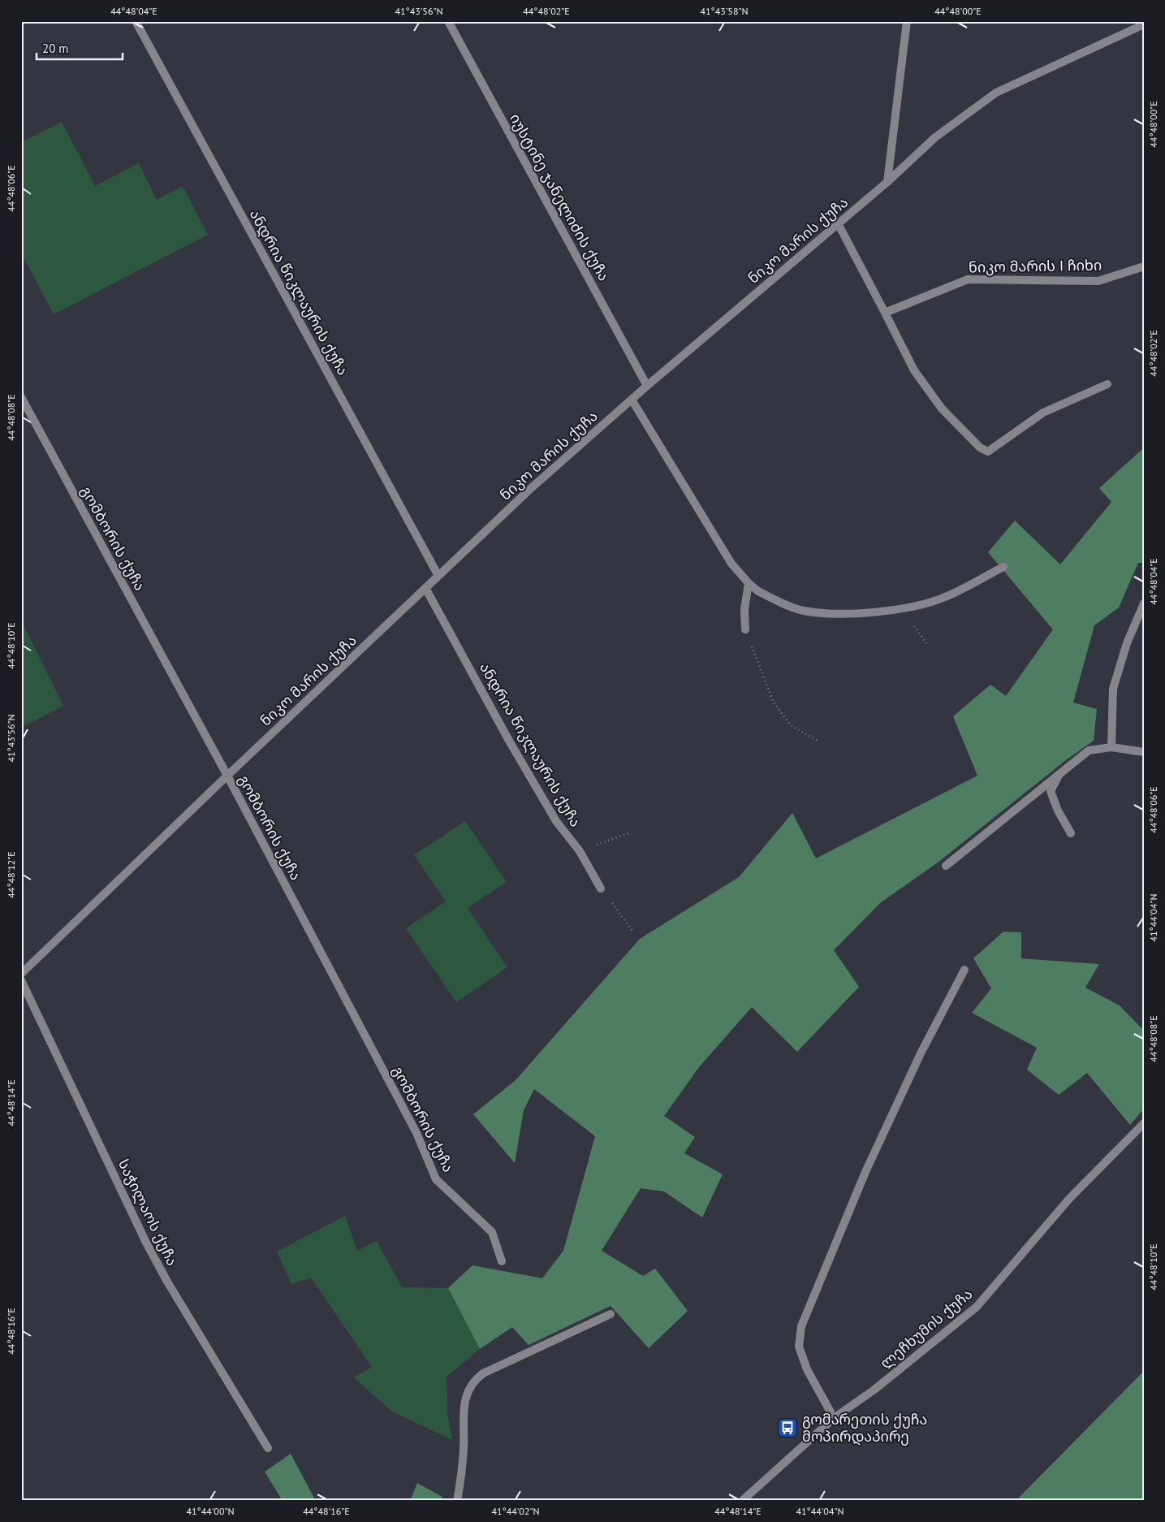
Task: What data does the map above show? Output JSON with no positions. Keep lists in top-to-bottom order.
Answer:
{
  "streets": {
    "street": [
      "იუსტინე ჯანელიძის ქუჩა",
      "ნიკო მარის ქუჩა",
      "ნიკო მარის I ჩიხი",
      "ანდრია წიკლაურის ქუჩა",
      "გომბორის ქუჩა",
      "საჭილაოს ქუჩა",
      "ლეჩხუმის ქუჩა"
    ]
  },
  "crossings": [
    ["იუსტინე ჯანელიძის ქუჩა", "ნიკო მარის ქუჩა"],
    ["ნიკო მარის ქუჩა", "ანდრია წიკლაურის ქუჩა"],
    ["ნიკო მარის ქუჩა", "გომბორის ქუჩა"]
  ],
  "places": {
    "bus stop": ["გომარეთის ქუჩა მოპირდაპირე"]
  },
  "scale_bar": "20 m",
  "coordinates": [
    "44°48'04\"E",
    "41°43'56\"N",
    "44°48'02\"E",
    "41°43'58\"N",
    "44°48'00\"E",
    "44°48'06\"E",
    "44°48'08\"E",
    "44°48'10\"E",
    "44°48'12\"E",
    "41°44'04\"N",
    "44°48'14\"E",
    "44°48'16\"E",
    "41°44'00\"N",
    "41°44'02\"N"
  ]
}
